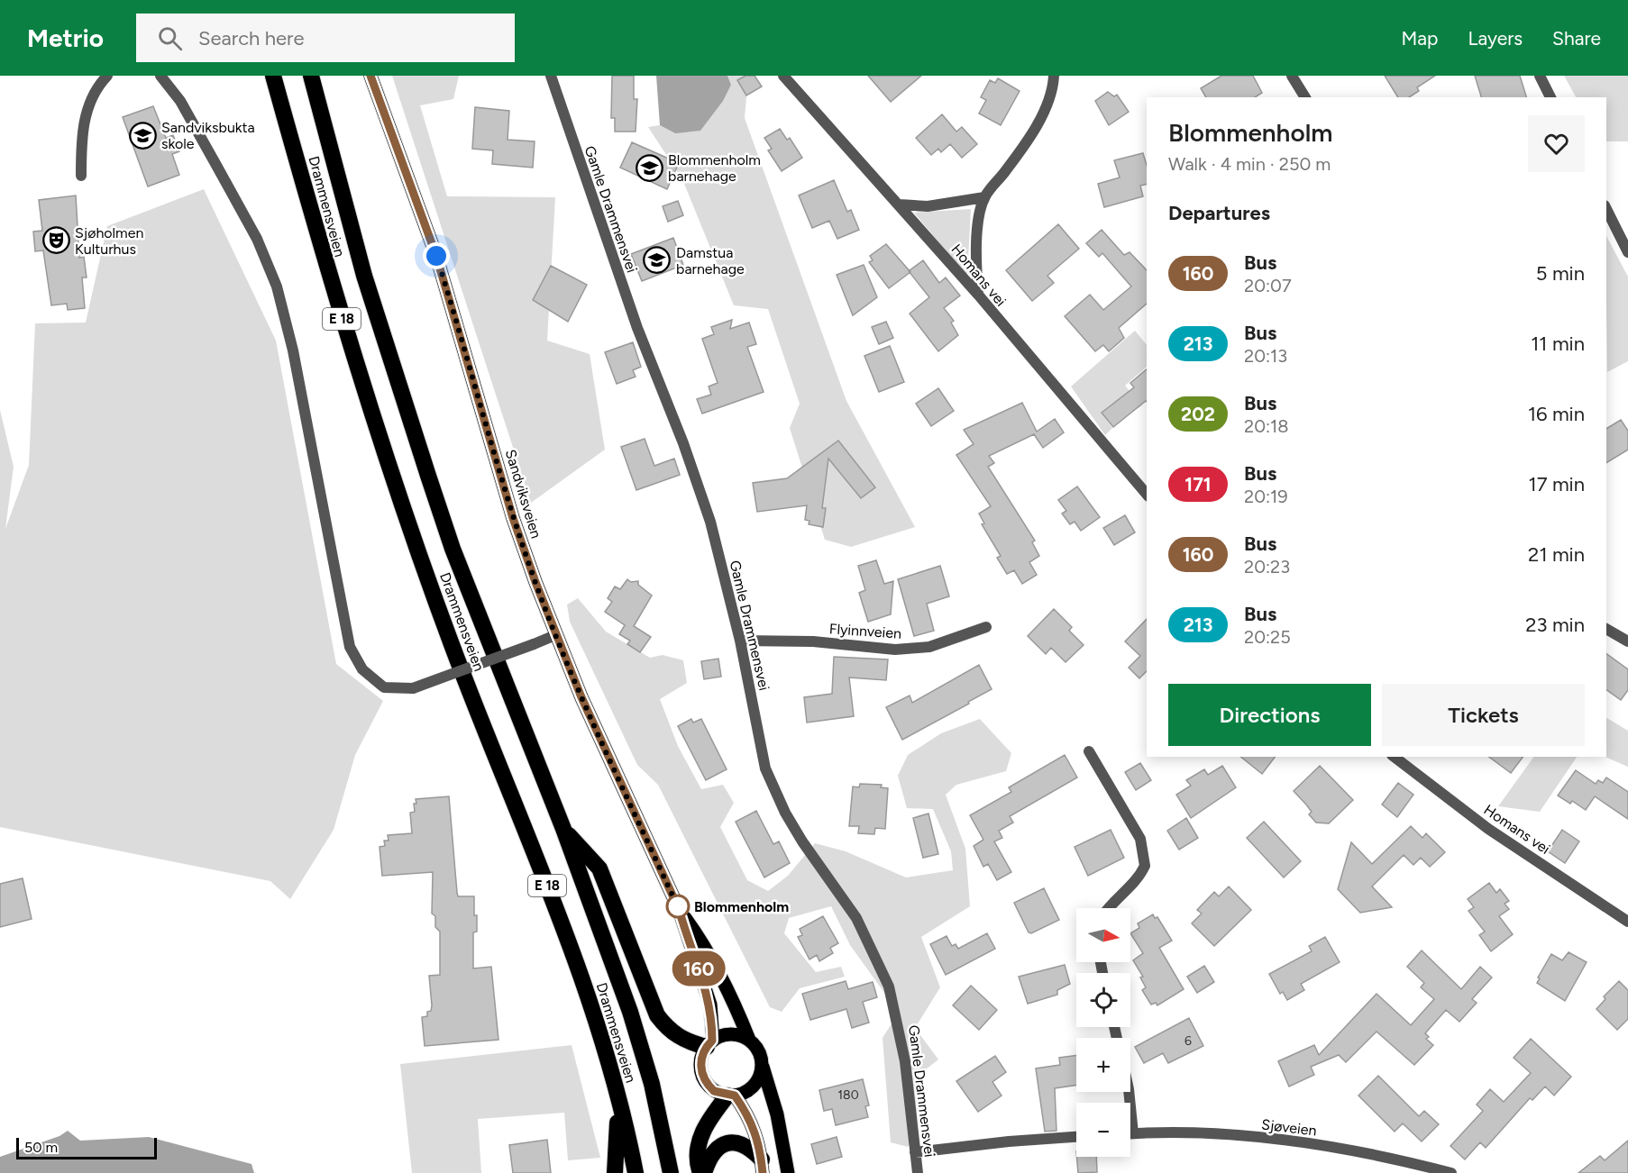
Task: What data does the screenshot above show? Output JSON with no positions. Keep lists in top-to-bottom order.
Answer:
{
  "streets": {
    "highway": ["Drammensveien", "E 18"],
    "main road": ["Sandviksveien"],
    "street": [
      "Gamle Drammensvei",
      "Homans vei",
      "Flyinnveien",
      "Sjøveien"
    ]
  },
  "crossings": [
    ["Drammensveien", "E 18"],
    ["Gamle Drammensvei", "Flyinnveien"],
    ["E 18", "Sandviksveien"]
  ],
  "places": {
    "school or university": ["Sandviksbukta skole", "Blommenholm barnehage", "Damstua barnehage"],
    "theatre": ["Sjøholmen Kulturhus"],
    "other": ["Blommenholm"]
  },
  "lines": ["bus line 160"],
  "house_numbers": ["6", "180"],
  "scale_bar": "50 m",
  "north": "right",
  "page": {
    "header": "Metrio",
    "search": "Search here",
    "nav": ["Map", "Layers", "Share"],
    "on_map": "160",
    "heading": [
      ["Blommenholm", "Walk · 4 min · 250 m"],
      "Departures"
    ],
    "list": [
      {
        "mark": "160",
        "name": "Bus",
        "note": "20:07",
        "value": "5 min"
      },
      {
        "mark": "213",
        "name": "Bus",
        "note": "20:13",
        "value": "11 min"
      },
      {
        "mark": "202",
        "name": "Bus",
        "note": "20:18",
        "value": "16 min"
      },
      {
        "mark": "171",
        "name": "Bus",
        "note": "20:19",
        "value": "17 min"
      },
      {
        "mark": "160",
        "name": "Bus",
        "note": "20:23",
        "value": "21 min"
      },
      {
        "mark": "213",
        "name": "Bus",
        "note": "20:25",
        "value": "23 min"
      }
    ],
    "buttons": ["Directions", "Tickets"],
    "map_buttons": ["+", "−"],
    "scale": "50 m"
  }
}
